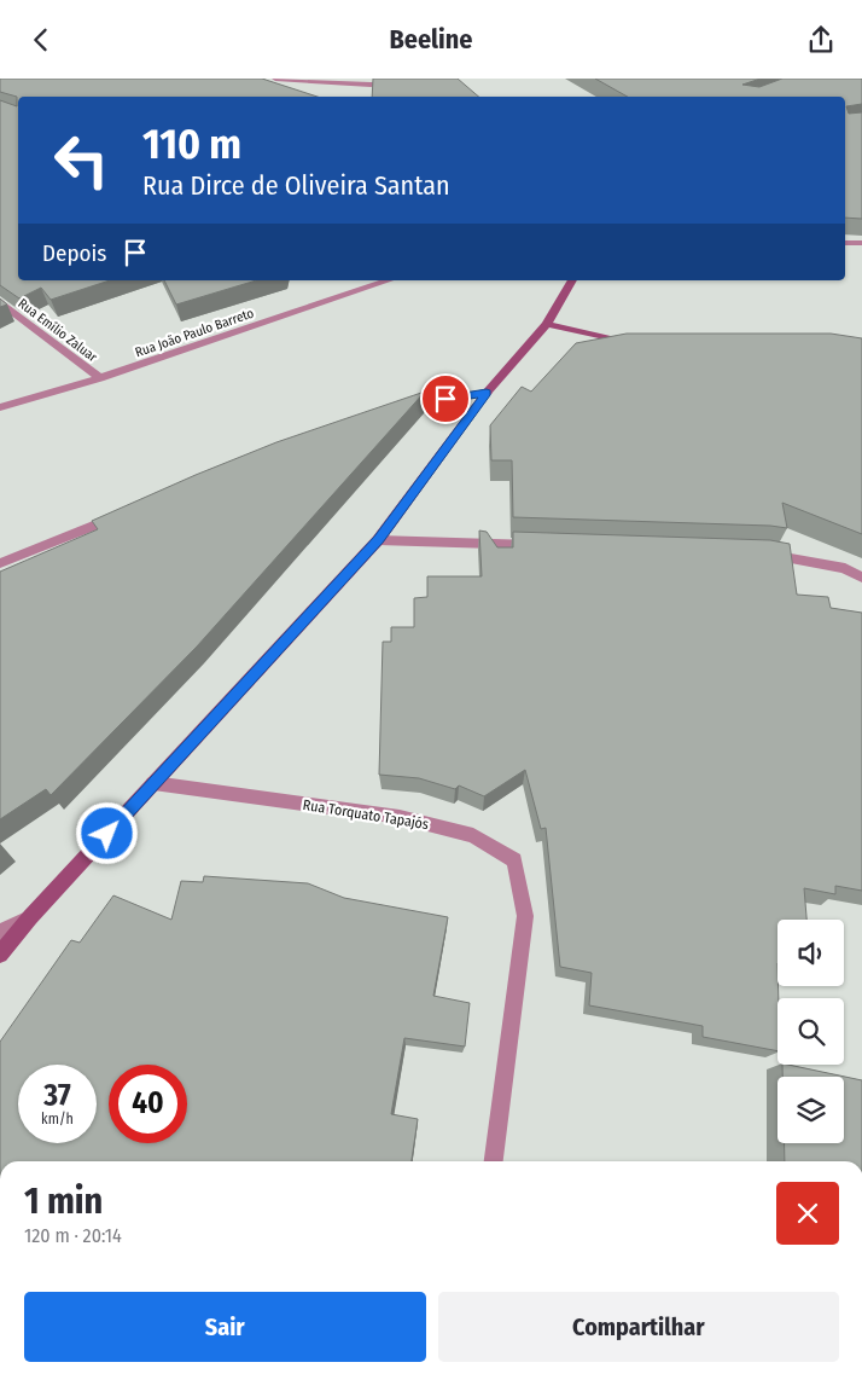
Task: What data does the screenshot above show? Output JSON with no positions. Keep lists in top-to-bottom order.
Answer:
{
  "streets": {
    "street": ["Rua Emílio Zaluar", "Rua João Paulo Barreto", "Rua Torquato Tapajós"]
  },
  "crossings": [
    ["Rua Emílio Zaluar", "Rua João Paulo Barreto"]
  ],
  "page": {
    "header": "Beeline",
    "turn": ["110 m", "Rua Dirce de Oliveira Santan"],
    "then": "Depois",
    "speed": "37 km/h",
    "limit": "40",
    "heading": ["1 min", "120 m · 20:14"],
    "buttons": ["Sair", "Compartilhar"]
  }
}
